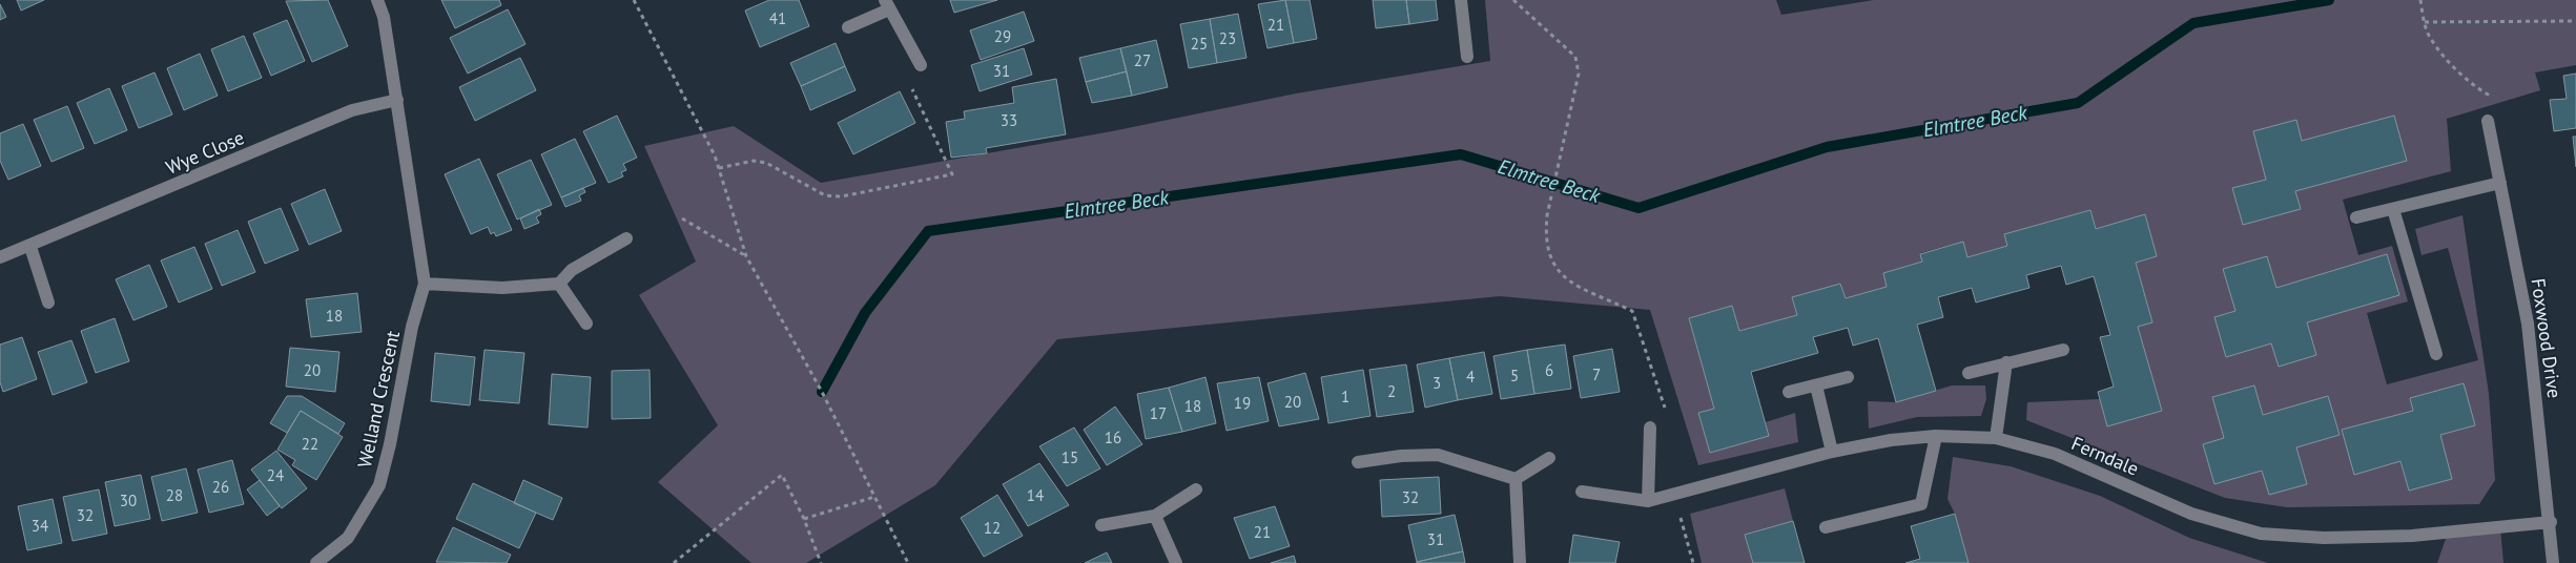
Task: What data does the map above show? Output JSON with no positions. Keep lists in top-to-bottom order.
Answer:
{
  "streets": {
    "street": [
      "Wye Close",
      "Foxwood Drive",
      "Welland Crescent",
      "Ferndale"
    ]
  },
  "crossings": [
    ["Wye Close", "Welland Crescent"],
    ["Foxwood Drive", "Ferndale"]
  ],
  "water": ["Elmtree Beck"],
  "house_numbers": [
    "41",
    "21",
    "29",
    "23",
    "25",
    "27",
    "31",
    "33",
    "18",
    "20",
    "6",
    "7",
    "5",
    "4",
    "3",
    "2",
    "1",
    "20",
    "19",
    "18",
    "17",
    "16",
    "22",
    "15",
    "24",
    "26",
    "28",
    "14",
    "32",
    "30",
    "32",
    "34",
    "12",
    "21",
    "31"
  ]
}
